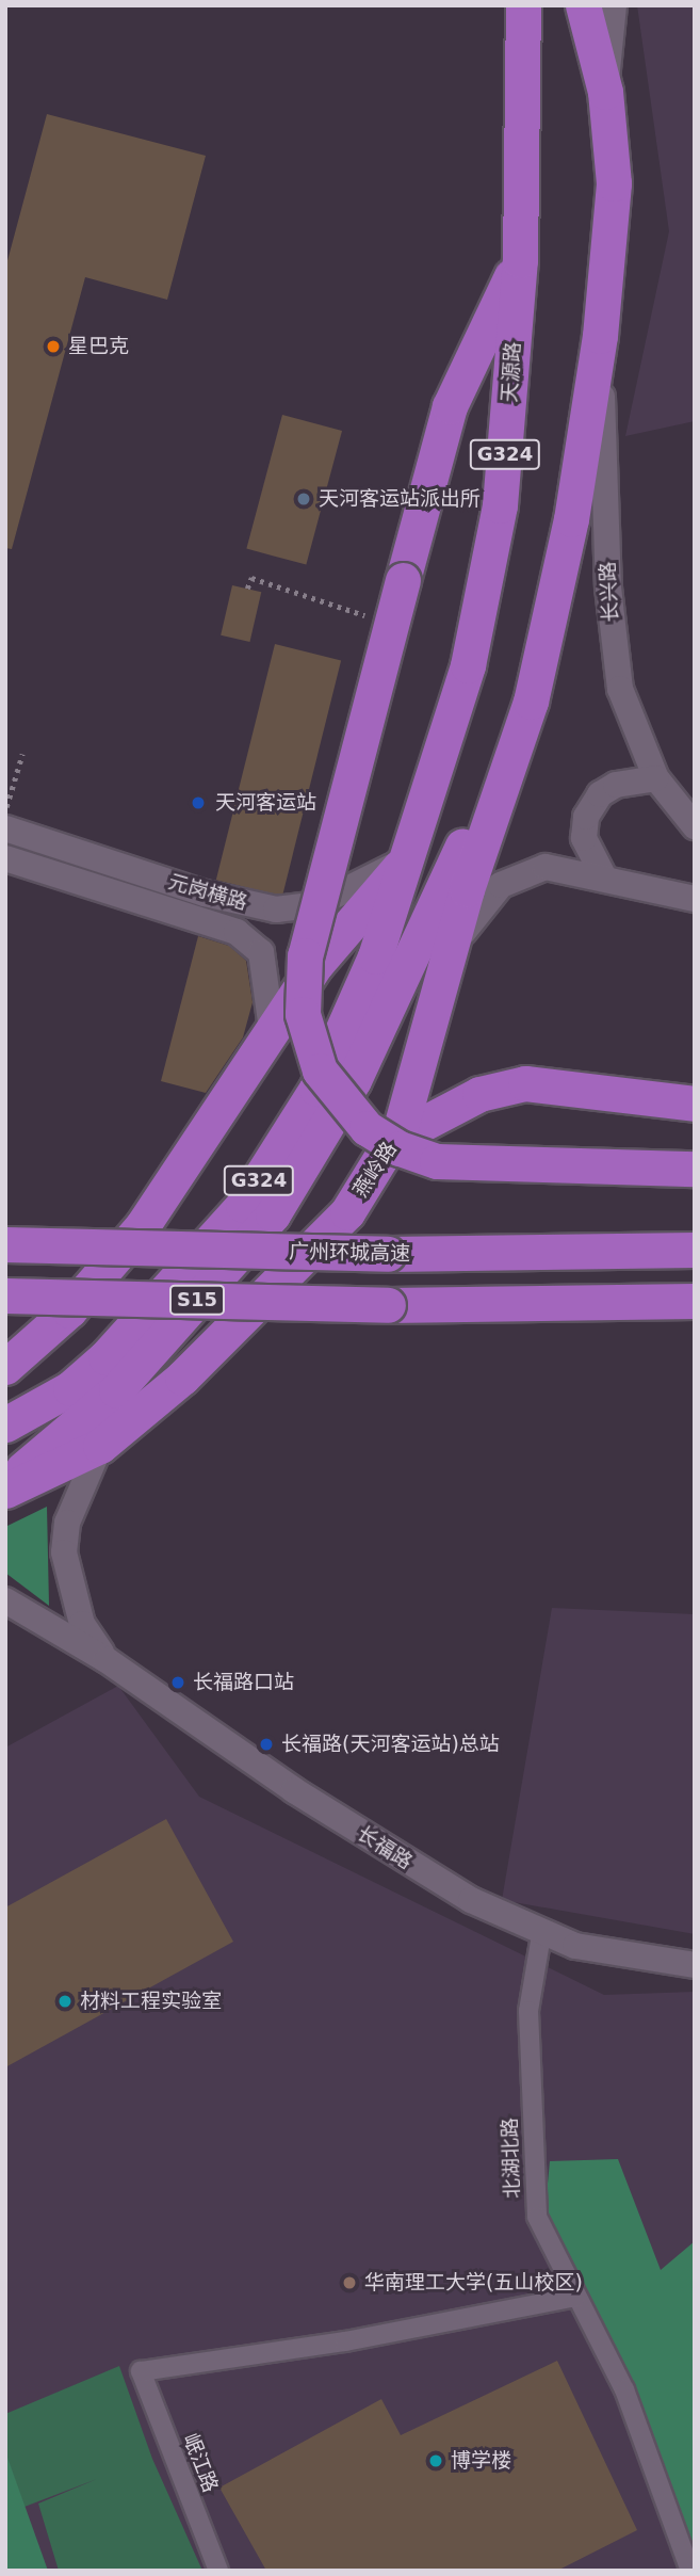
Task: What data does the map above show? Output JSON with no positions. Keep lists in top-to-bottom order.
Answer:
{
  "streets": {
    "highway": [
      "天源路",
      "G324",
      "燕岭路",
      "广州环城高速",
      "S15"
    ],
    "street": [
      "长兴路",
      "元岗横路",
      "长福路",
      "北湖北路",
      "岷江路"
    ]
  },
  "crossings": [
    ["天源路", "G324"],
    ["天源路", "元岗横路"],
    ["G324", "元岗横路"],
    ["燕岭路", "长福路"],
    ["长福路", "北湖北路"],
    ["北湖北路", "岷江路"]
  ],
  "places": [
    "星巴克",
    "天河客运站派出所",
    "天河客运站",
    "长福路口站",
    "长福路(天河客运站)总站",
    "材料工程实验室",
    "华南理工大学(五山校区)",
    "博学楼"
  ]
}
